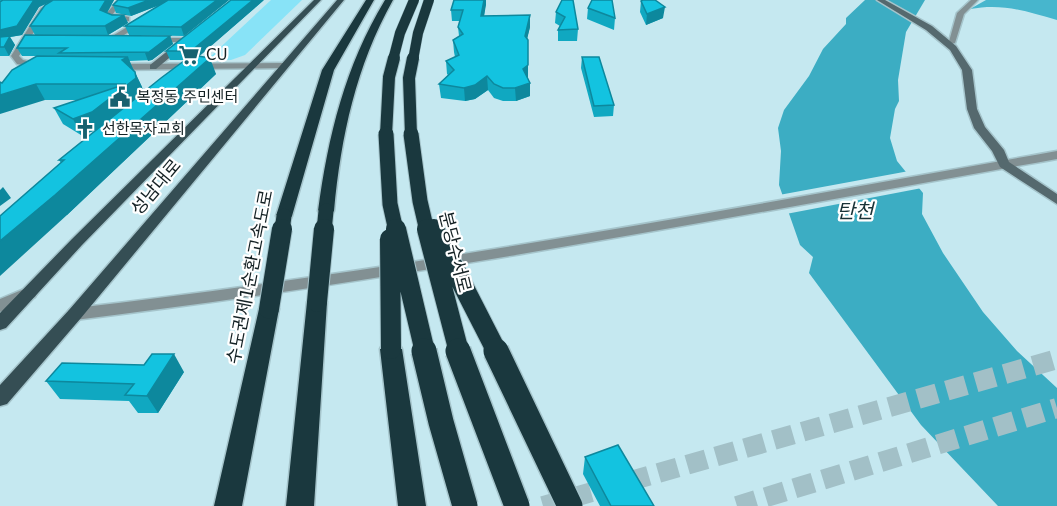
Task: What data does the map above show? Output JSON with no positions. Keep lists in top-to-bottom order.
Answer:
{
  "streets": {
    "highway": ["분당수서로", "수도권제1순환고속도로"],
    "main road": ["성남대로"]
  },
  "water": ["탄천"],
  "places": {
    "supermarket": ["CU"],
    "public building": ["복정동 주민센터"],
    "church": ["선한목자교회"]
  }
}
